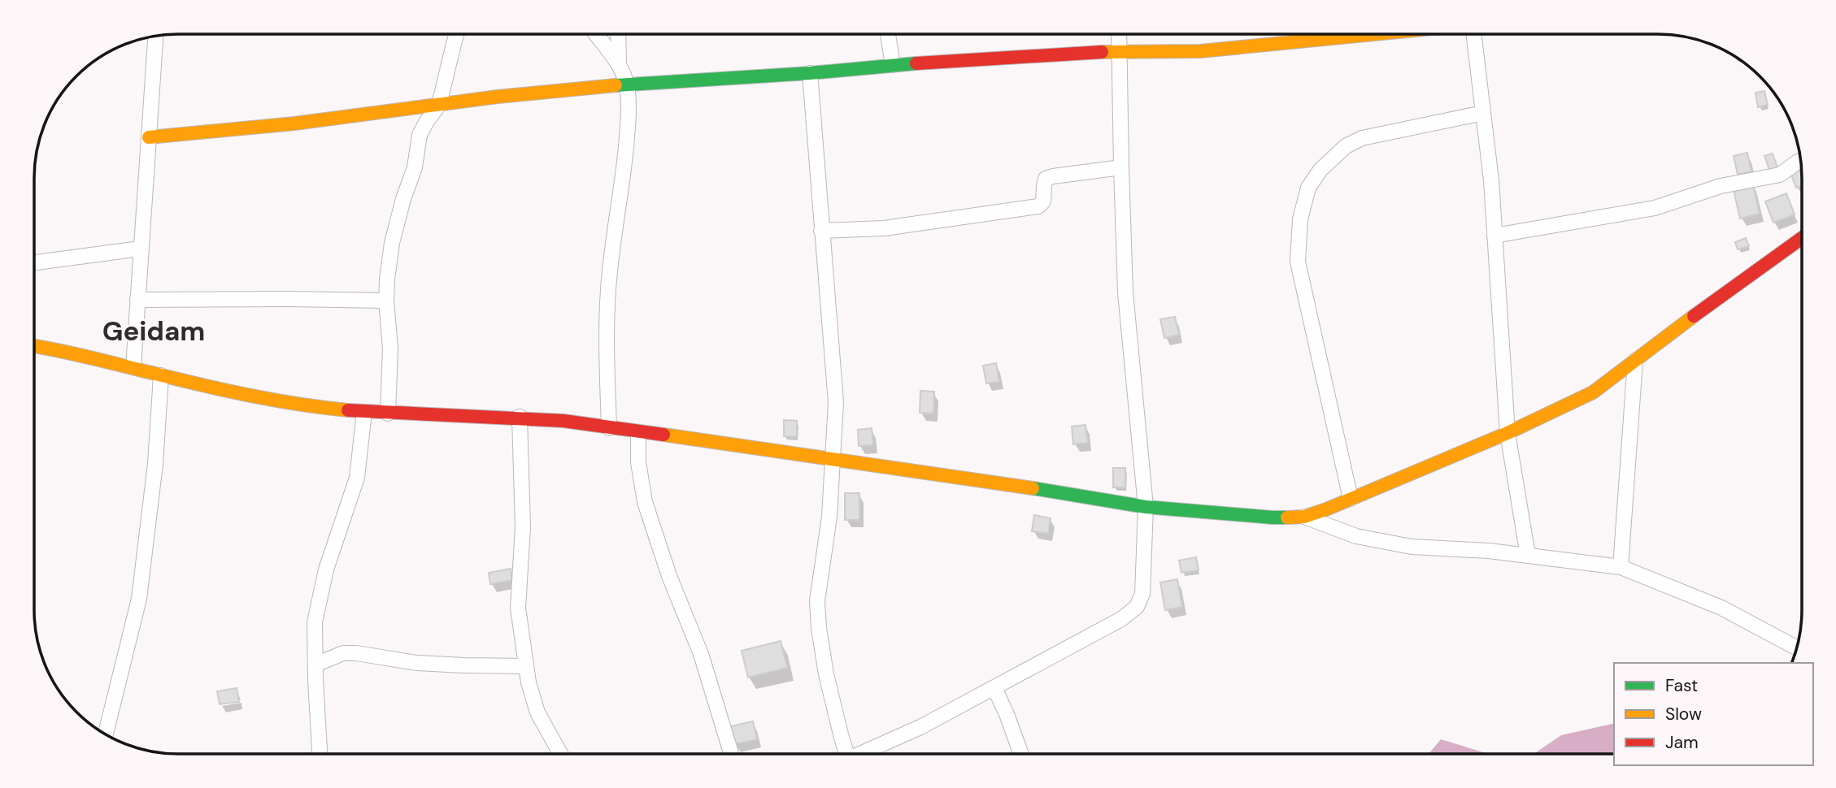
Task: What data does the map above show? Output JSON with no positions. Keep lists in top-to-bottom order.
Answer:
{
  "districts": ["Geidam"],
  "legend": ["Fast", "Slow", "Jam"]
}
